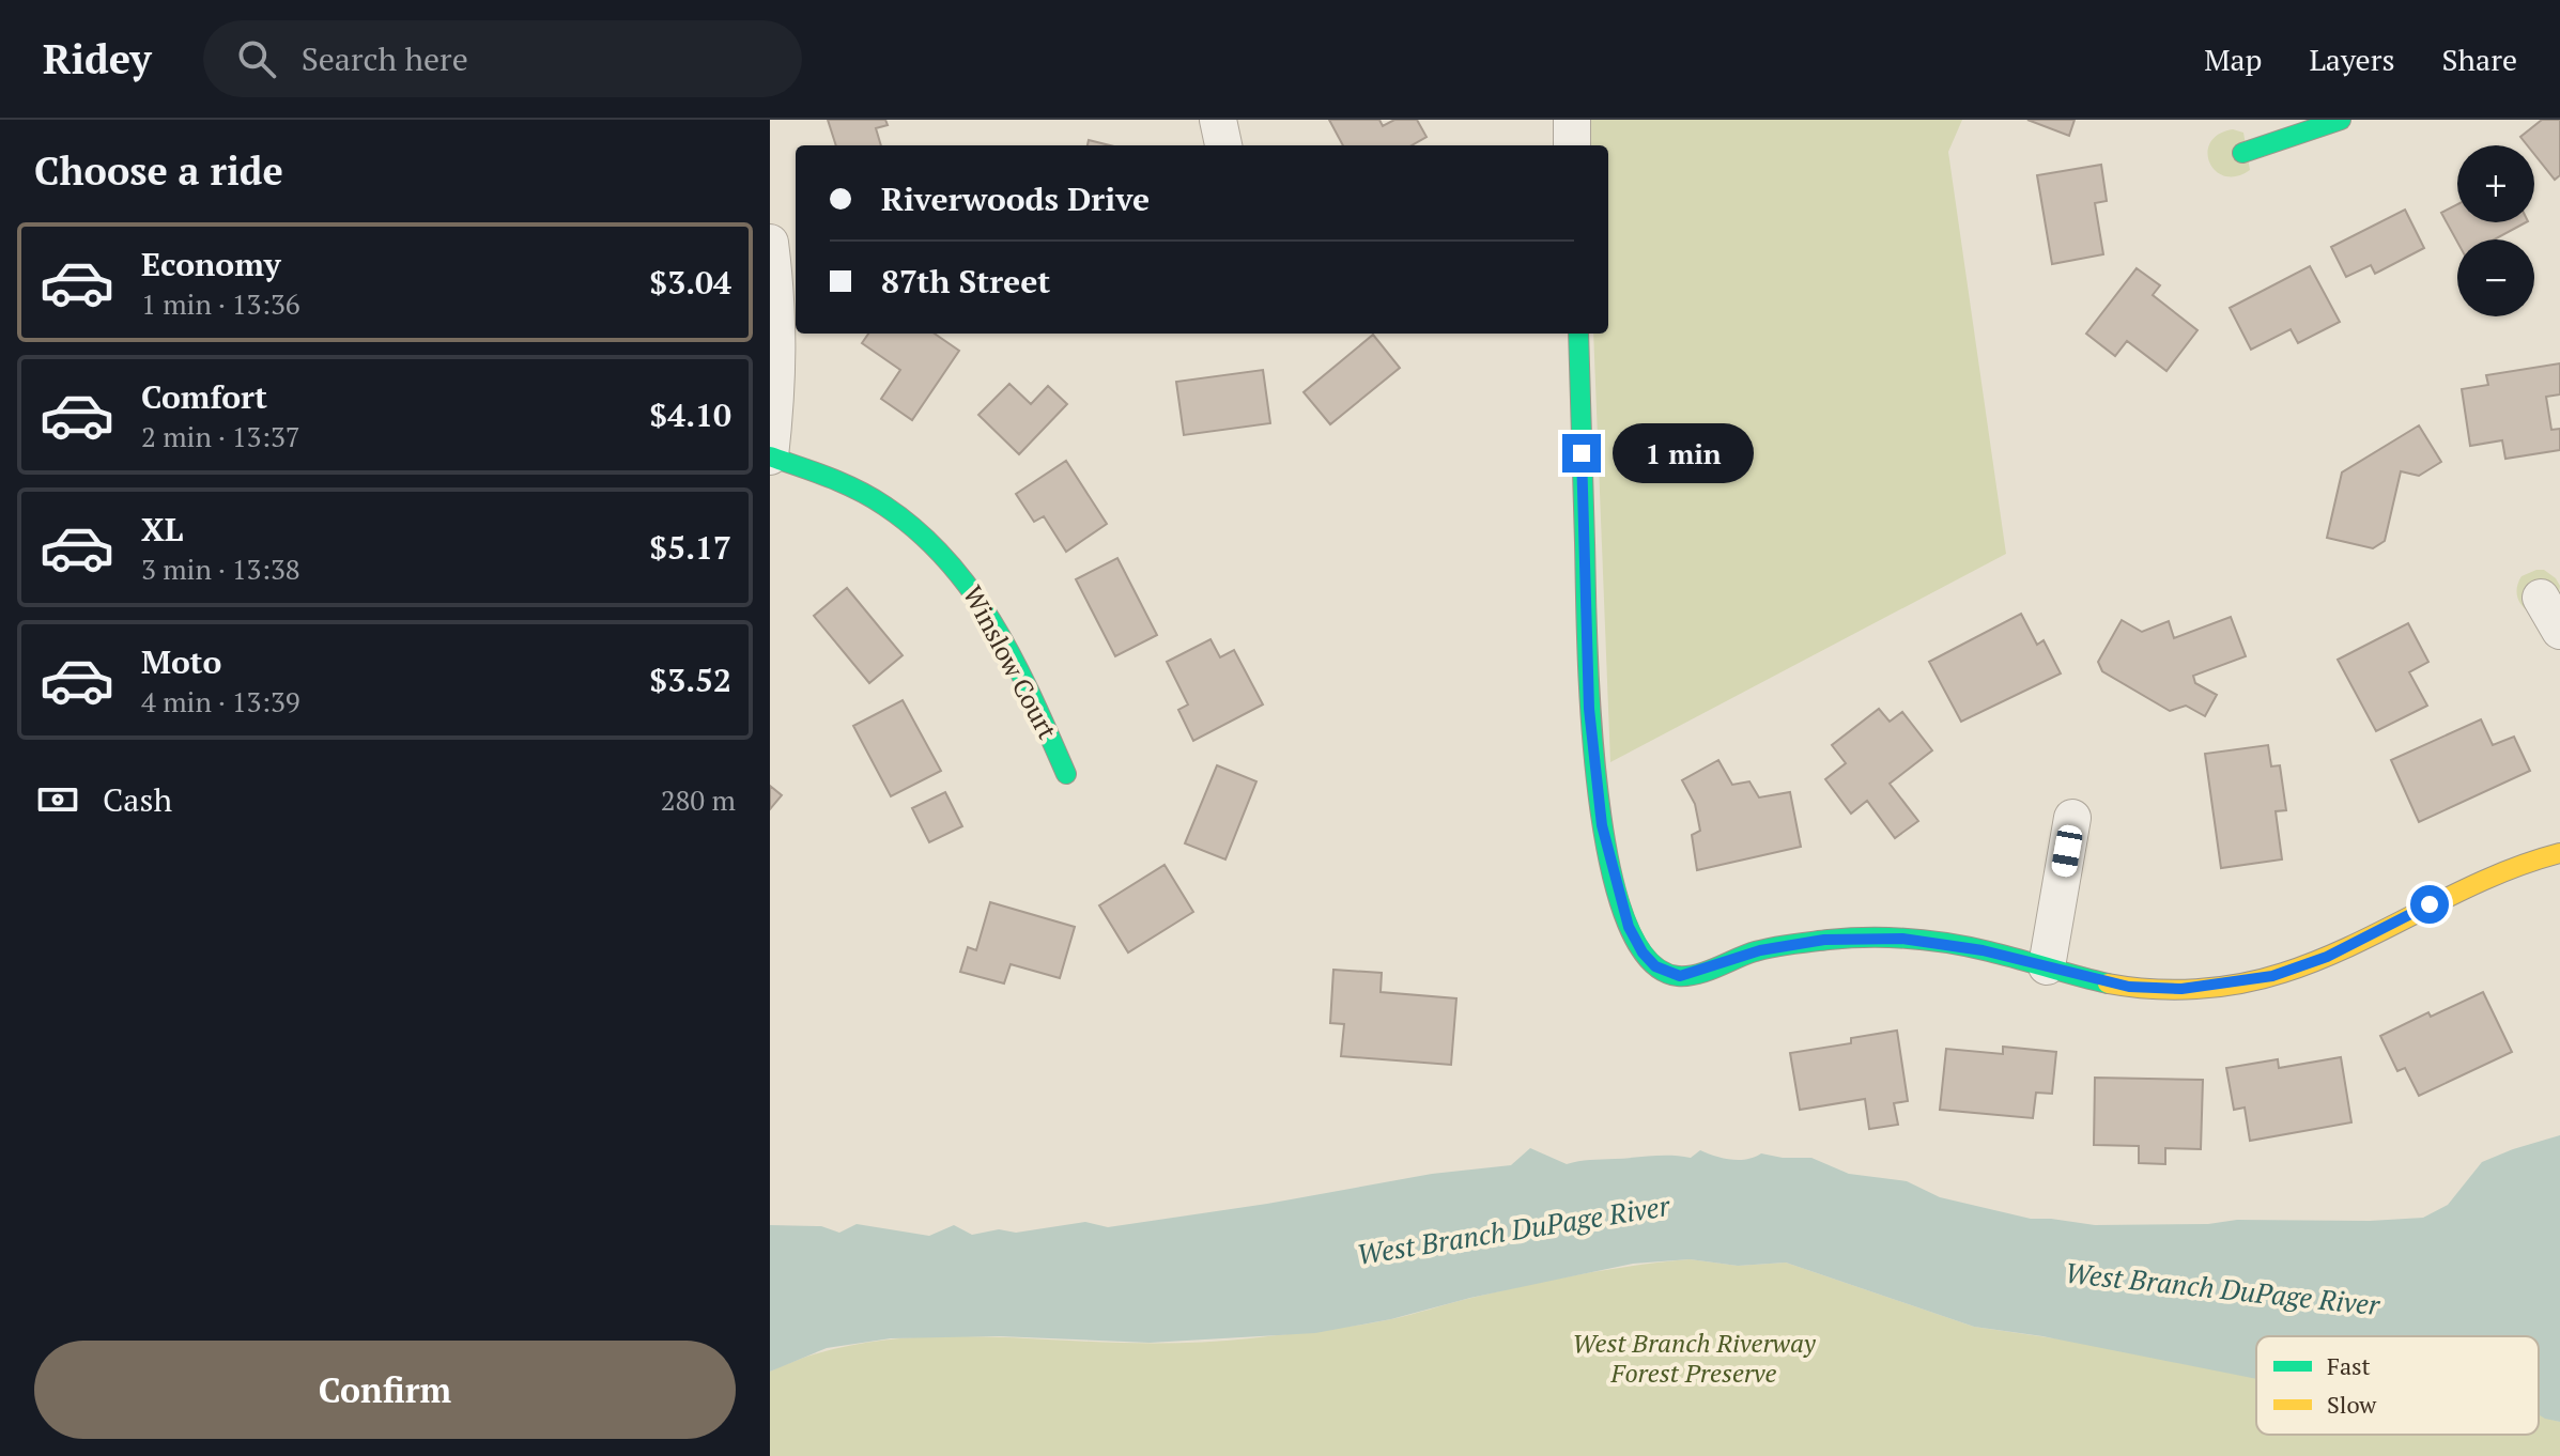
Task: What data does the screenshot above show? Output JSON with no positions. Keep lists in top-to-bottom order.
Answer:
{
  "streets": {
    "street": ["Winslow Court"]
  },
  "water": ["West Branch DuPage River"],
  "parks": ["West Branch Riverway Forest Preserve"],
  "legend": ["Fast", "Slow"],
  "page": {
    "header": "Ridey",
    "search": "Search here",
    "nav": ["Map", "Layers", "Share"],
    "heading": "Choose a ride",
    "map_buttons": ["+", "−"],
    "banner": ["Riverwoods Drive", "87th Street"],
    "list": [
      {
        "name": "Economy",
        "note": "1 min · 13:36",
        "value": "$3.04"
      },
      {
        "name": "Comfort",
        "note": "2 min · 13:37",
        "value": "$4.10"
      },
      {
        "name": "XL",
        "note": "3 min · 13:38",
        "value": "$5.17"
      },
      {
        "name": "Moto",
        "note": "4 min · 13:39",
        "value": "$3.52"
      }
    ],
    "bubble": "1 min",
    "pay": ["Cash", "280 m"],
    "buttons": "Confirm"
  }
}
